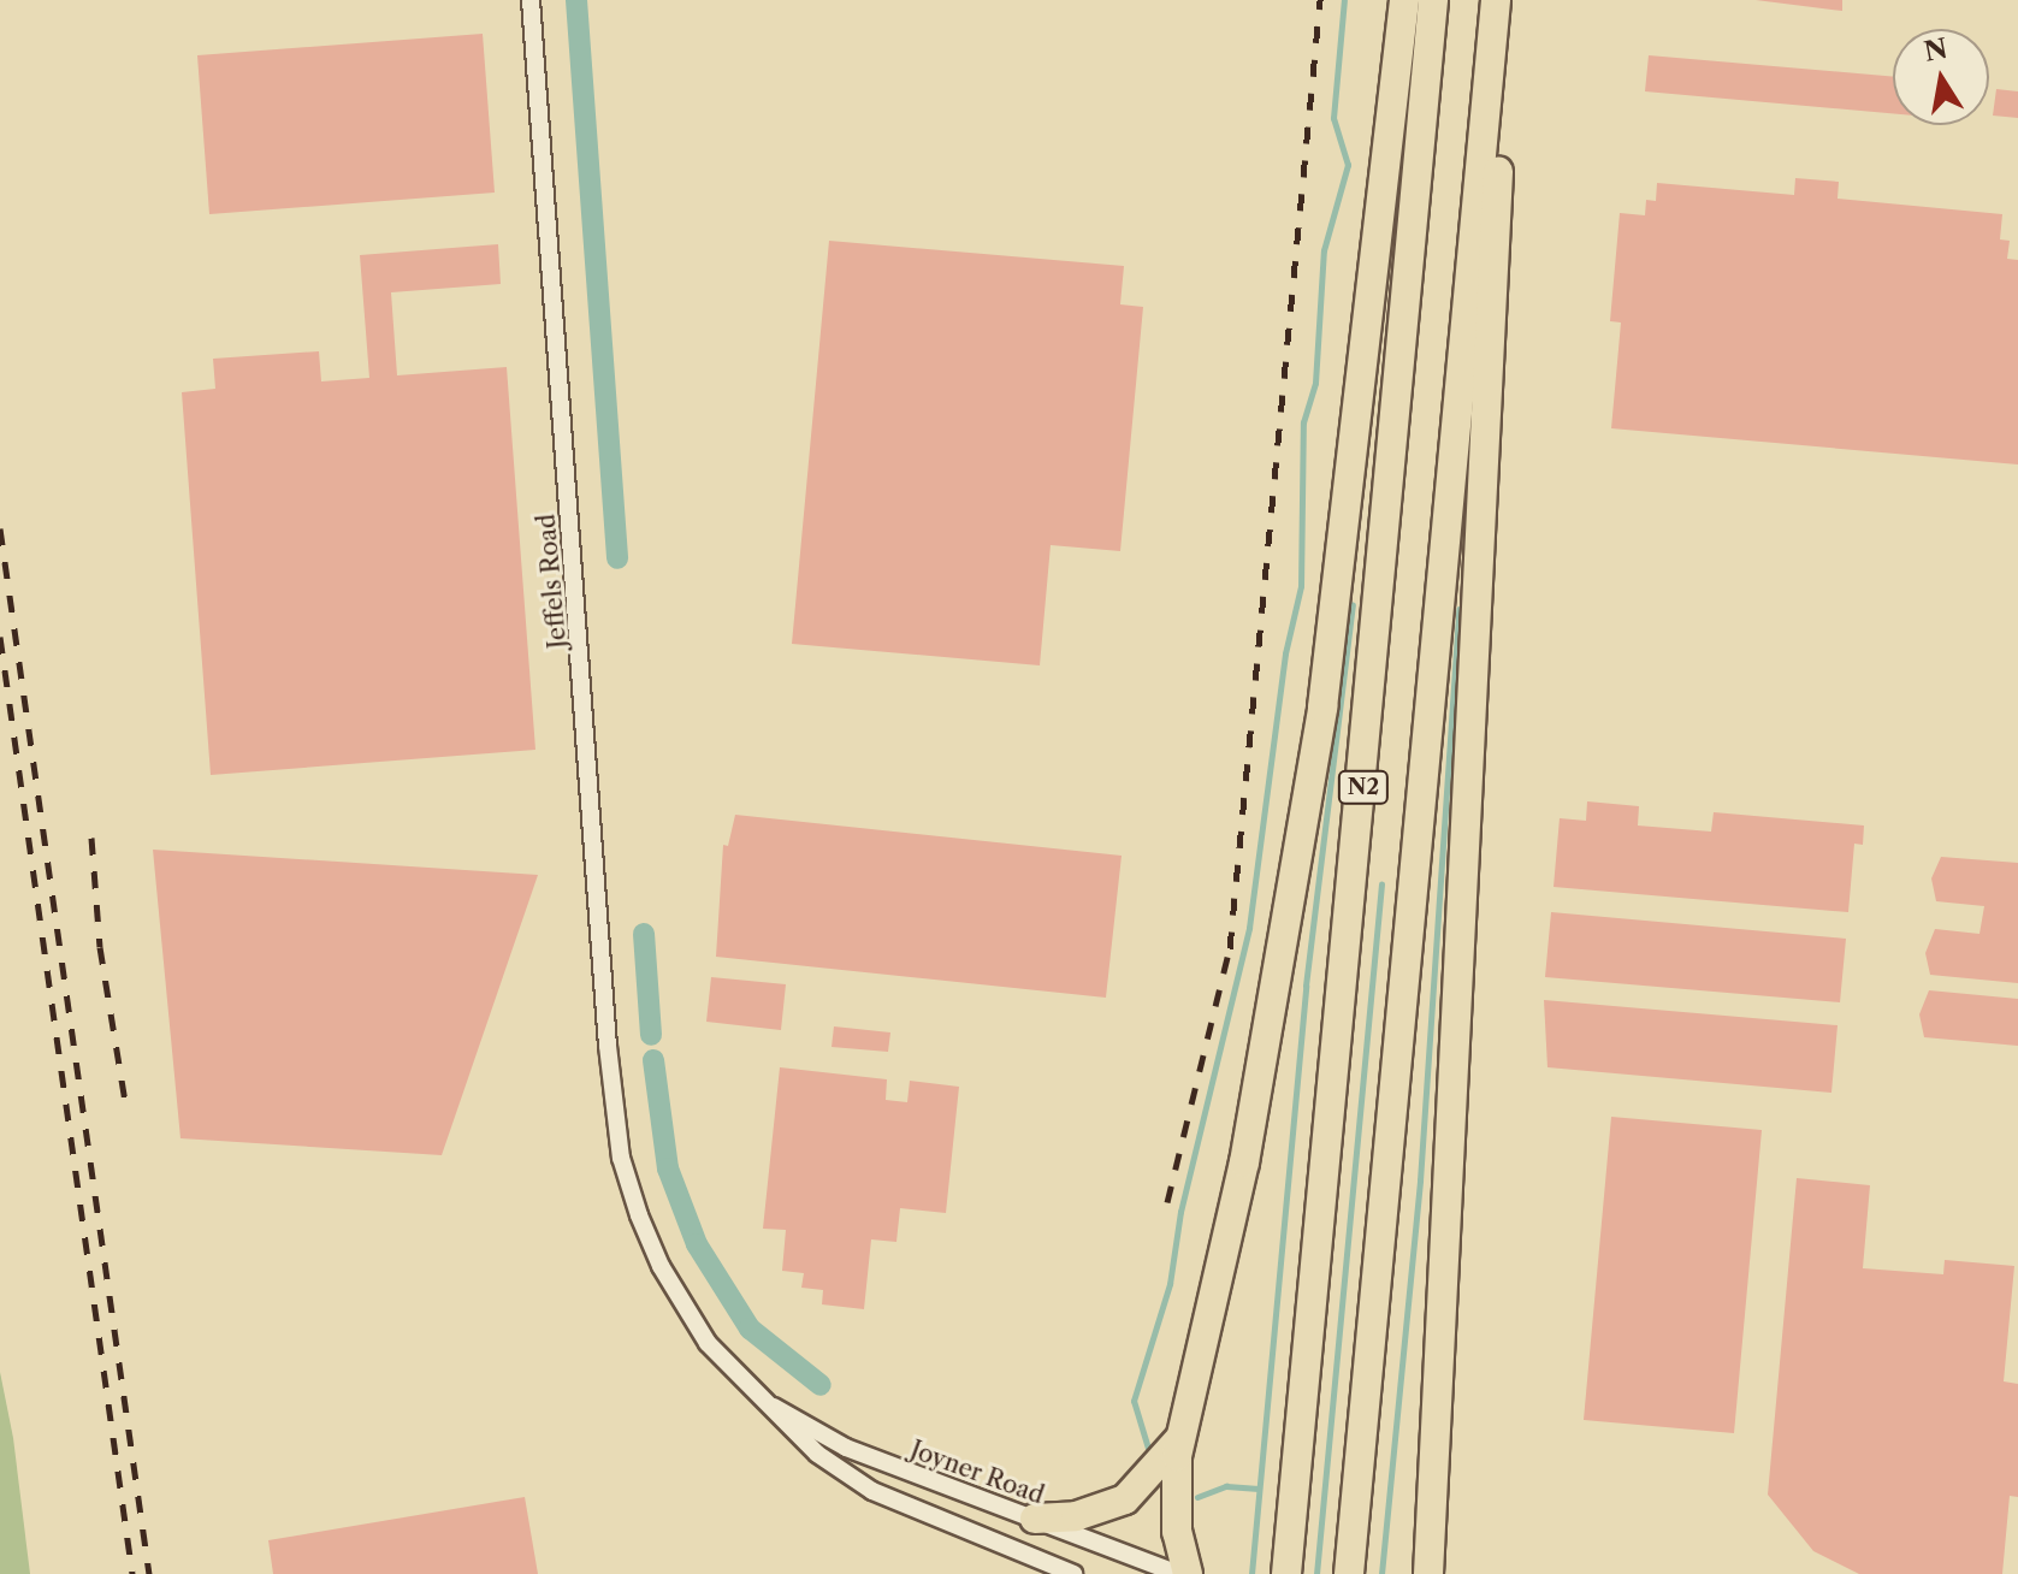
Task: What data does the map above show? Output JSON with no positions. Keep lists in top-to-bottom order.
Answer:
{
  "streets": {
    "highway": ["N2"],
    "street": ["Jeffels Road", "Joyner Road"]
  },
  "crossings": [
    ["Jeffels Road", "Joyner Road"]
  ],
  "north": "top"
}
